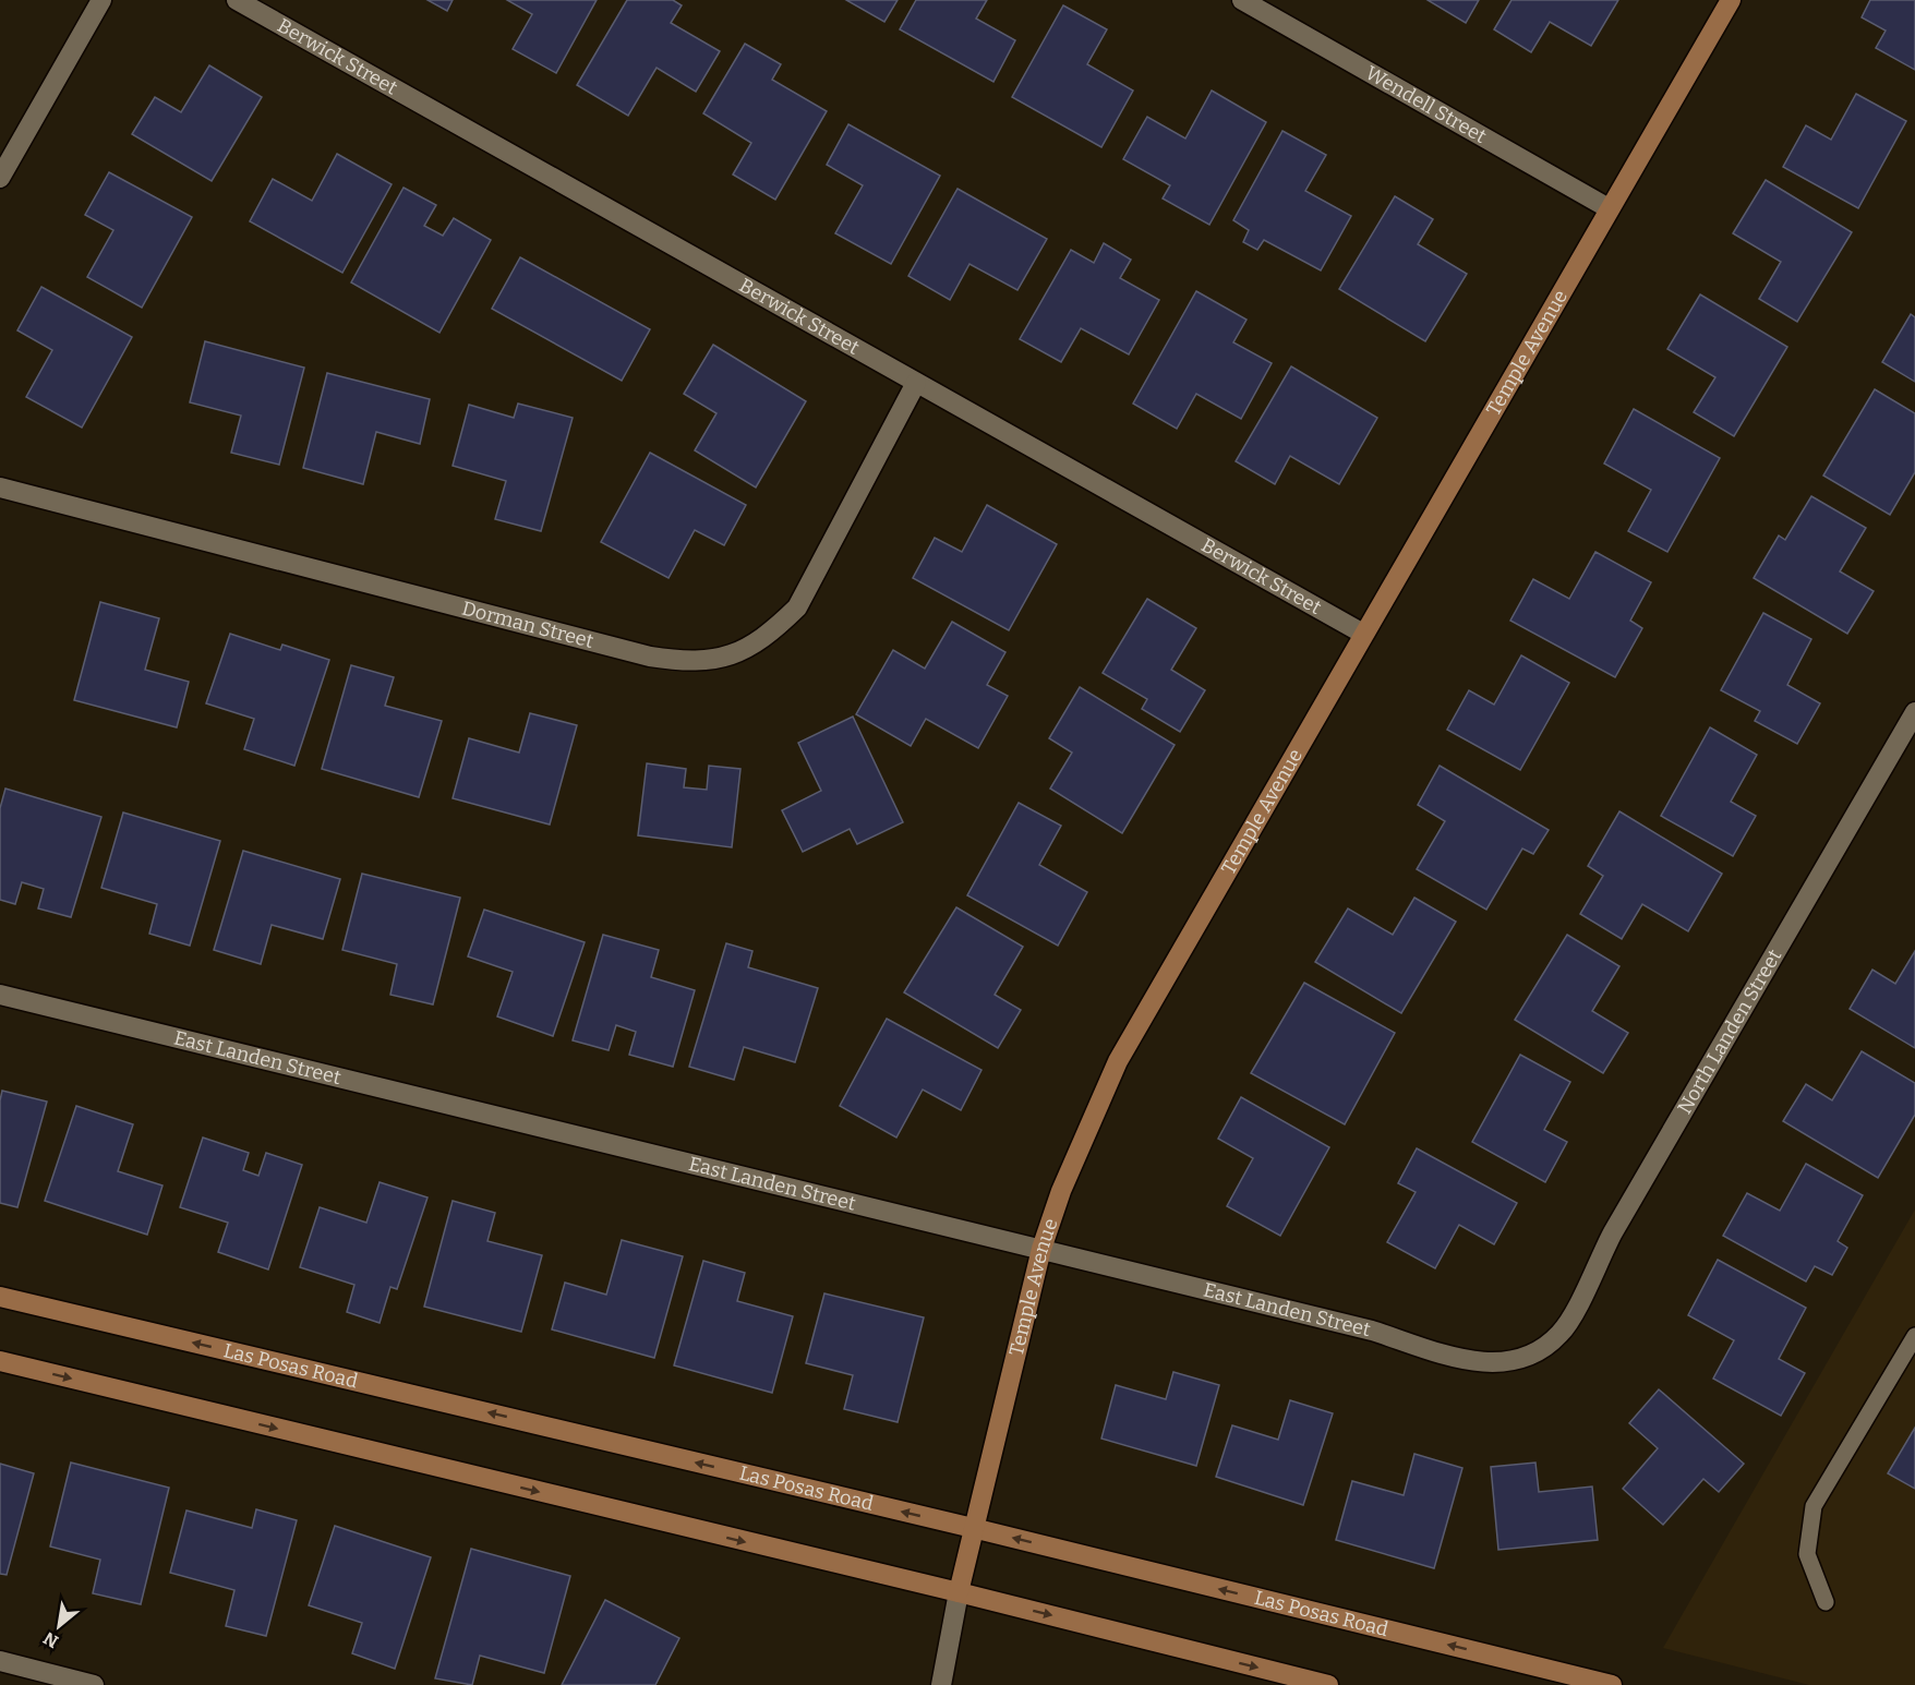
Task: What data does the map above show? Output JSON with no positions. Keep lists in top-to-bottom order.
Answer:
{
  "streets": {
    "main road": ["Temple Avenue", "Las Posas Road"],
    "street": [
      "Berwick Street",
      "Wendell Street",
      "Dorman Street",
      "North Landen Street",
      "East Landen Street"
    ]
  },
  "crossings": [
    ["Berwick Street", "Temple Avenue"],
    ["Berwick Street", "Dorman Street"],
    ["Wendell Street", "Temple Avenue"],
    ["Temple Avenue", "East Landen Street"],
    ["Temple Avenue", "Las Posas Road"],
    ["North Landen Street", "East Landen Street"]
  ],
  "north": "bottom left"
}
